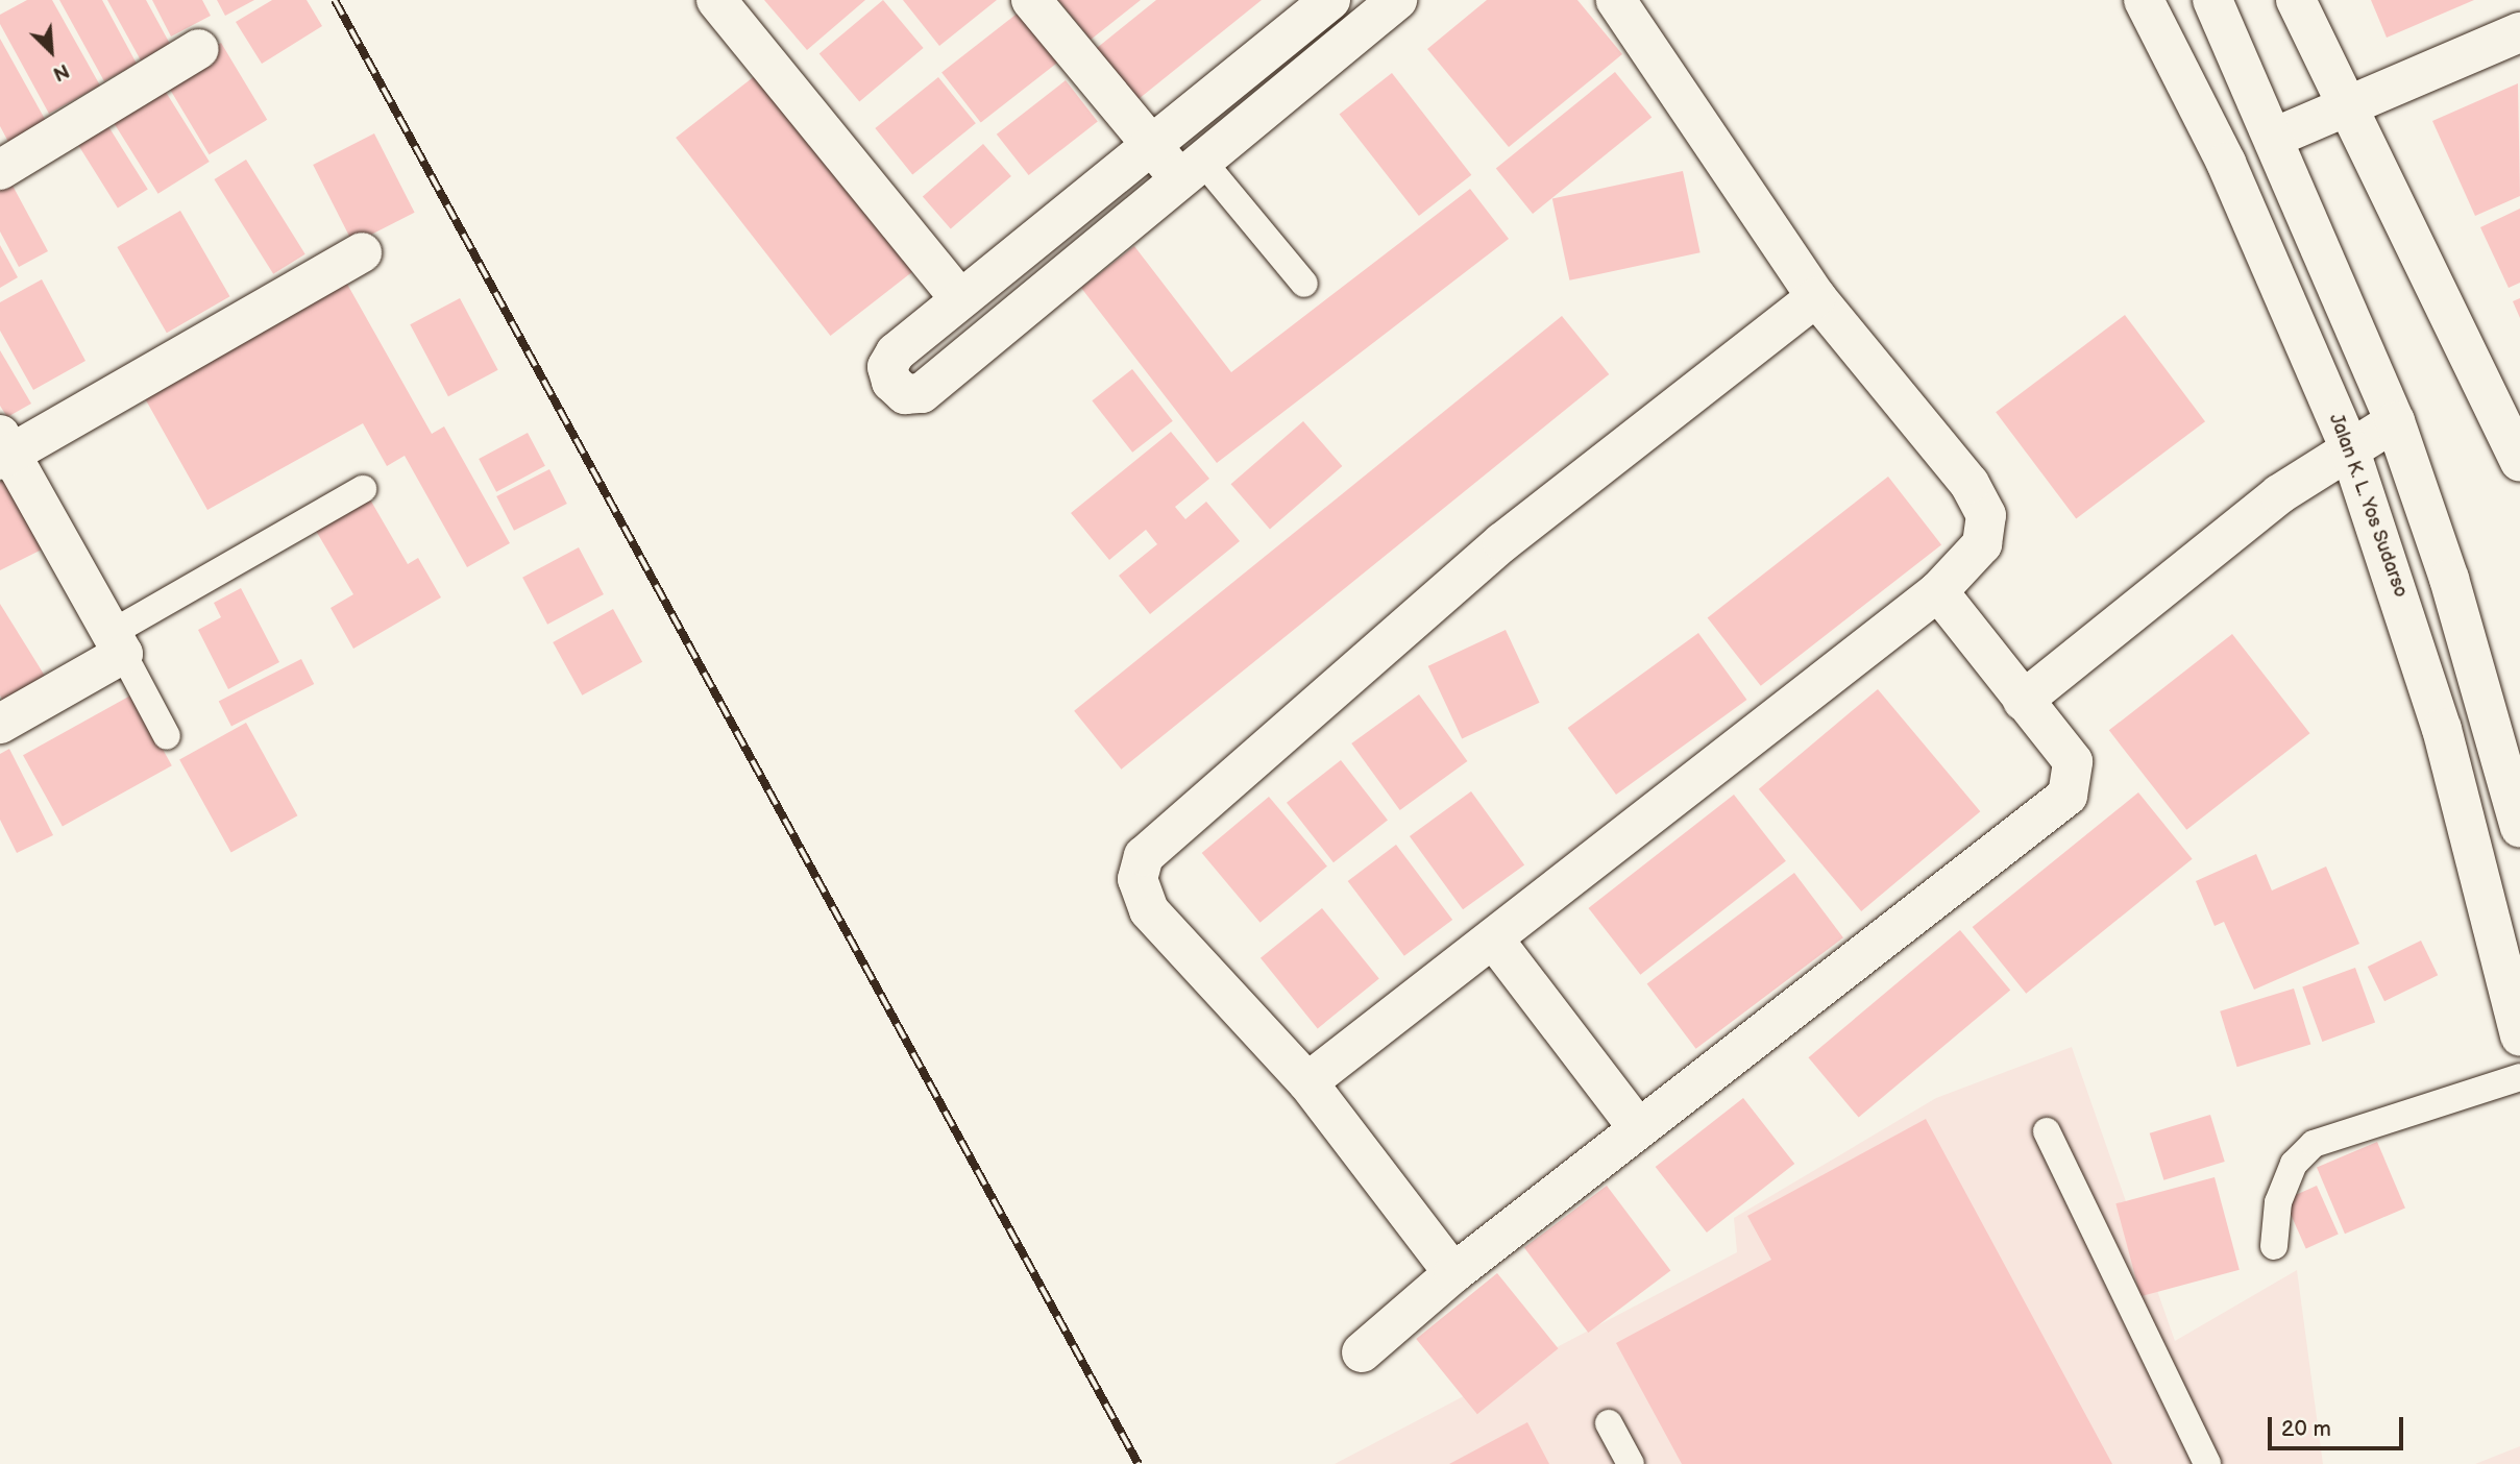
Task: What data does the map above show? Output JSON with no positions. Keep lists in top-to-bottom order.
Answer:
{
  "streets": {
    "main road": ["Jalan K. L. Yos Sudarso"]
  },
  "scale_bar": "20 m",
  "north": "bottom right"
}
